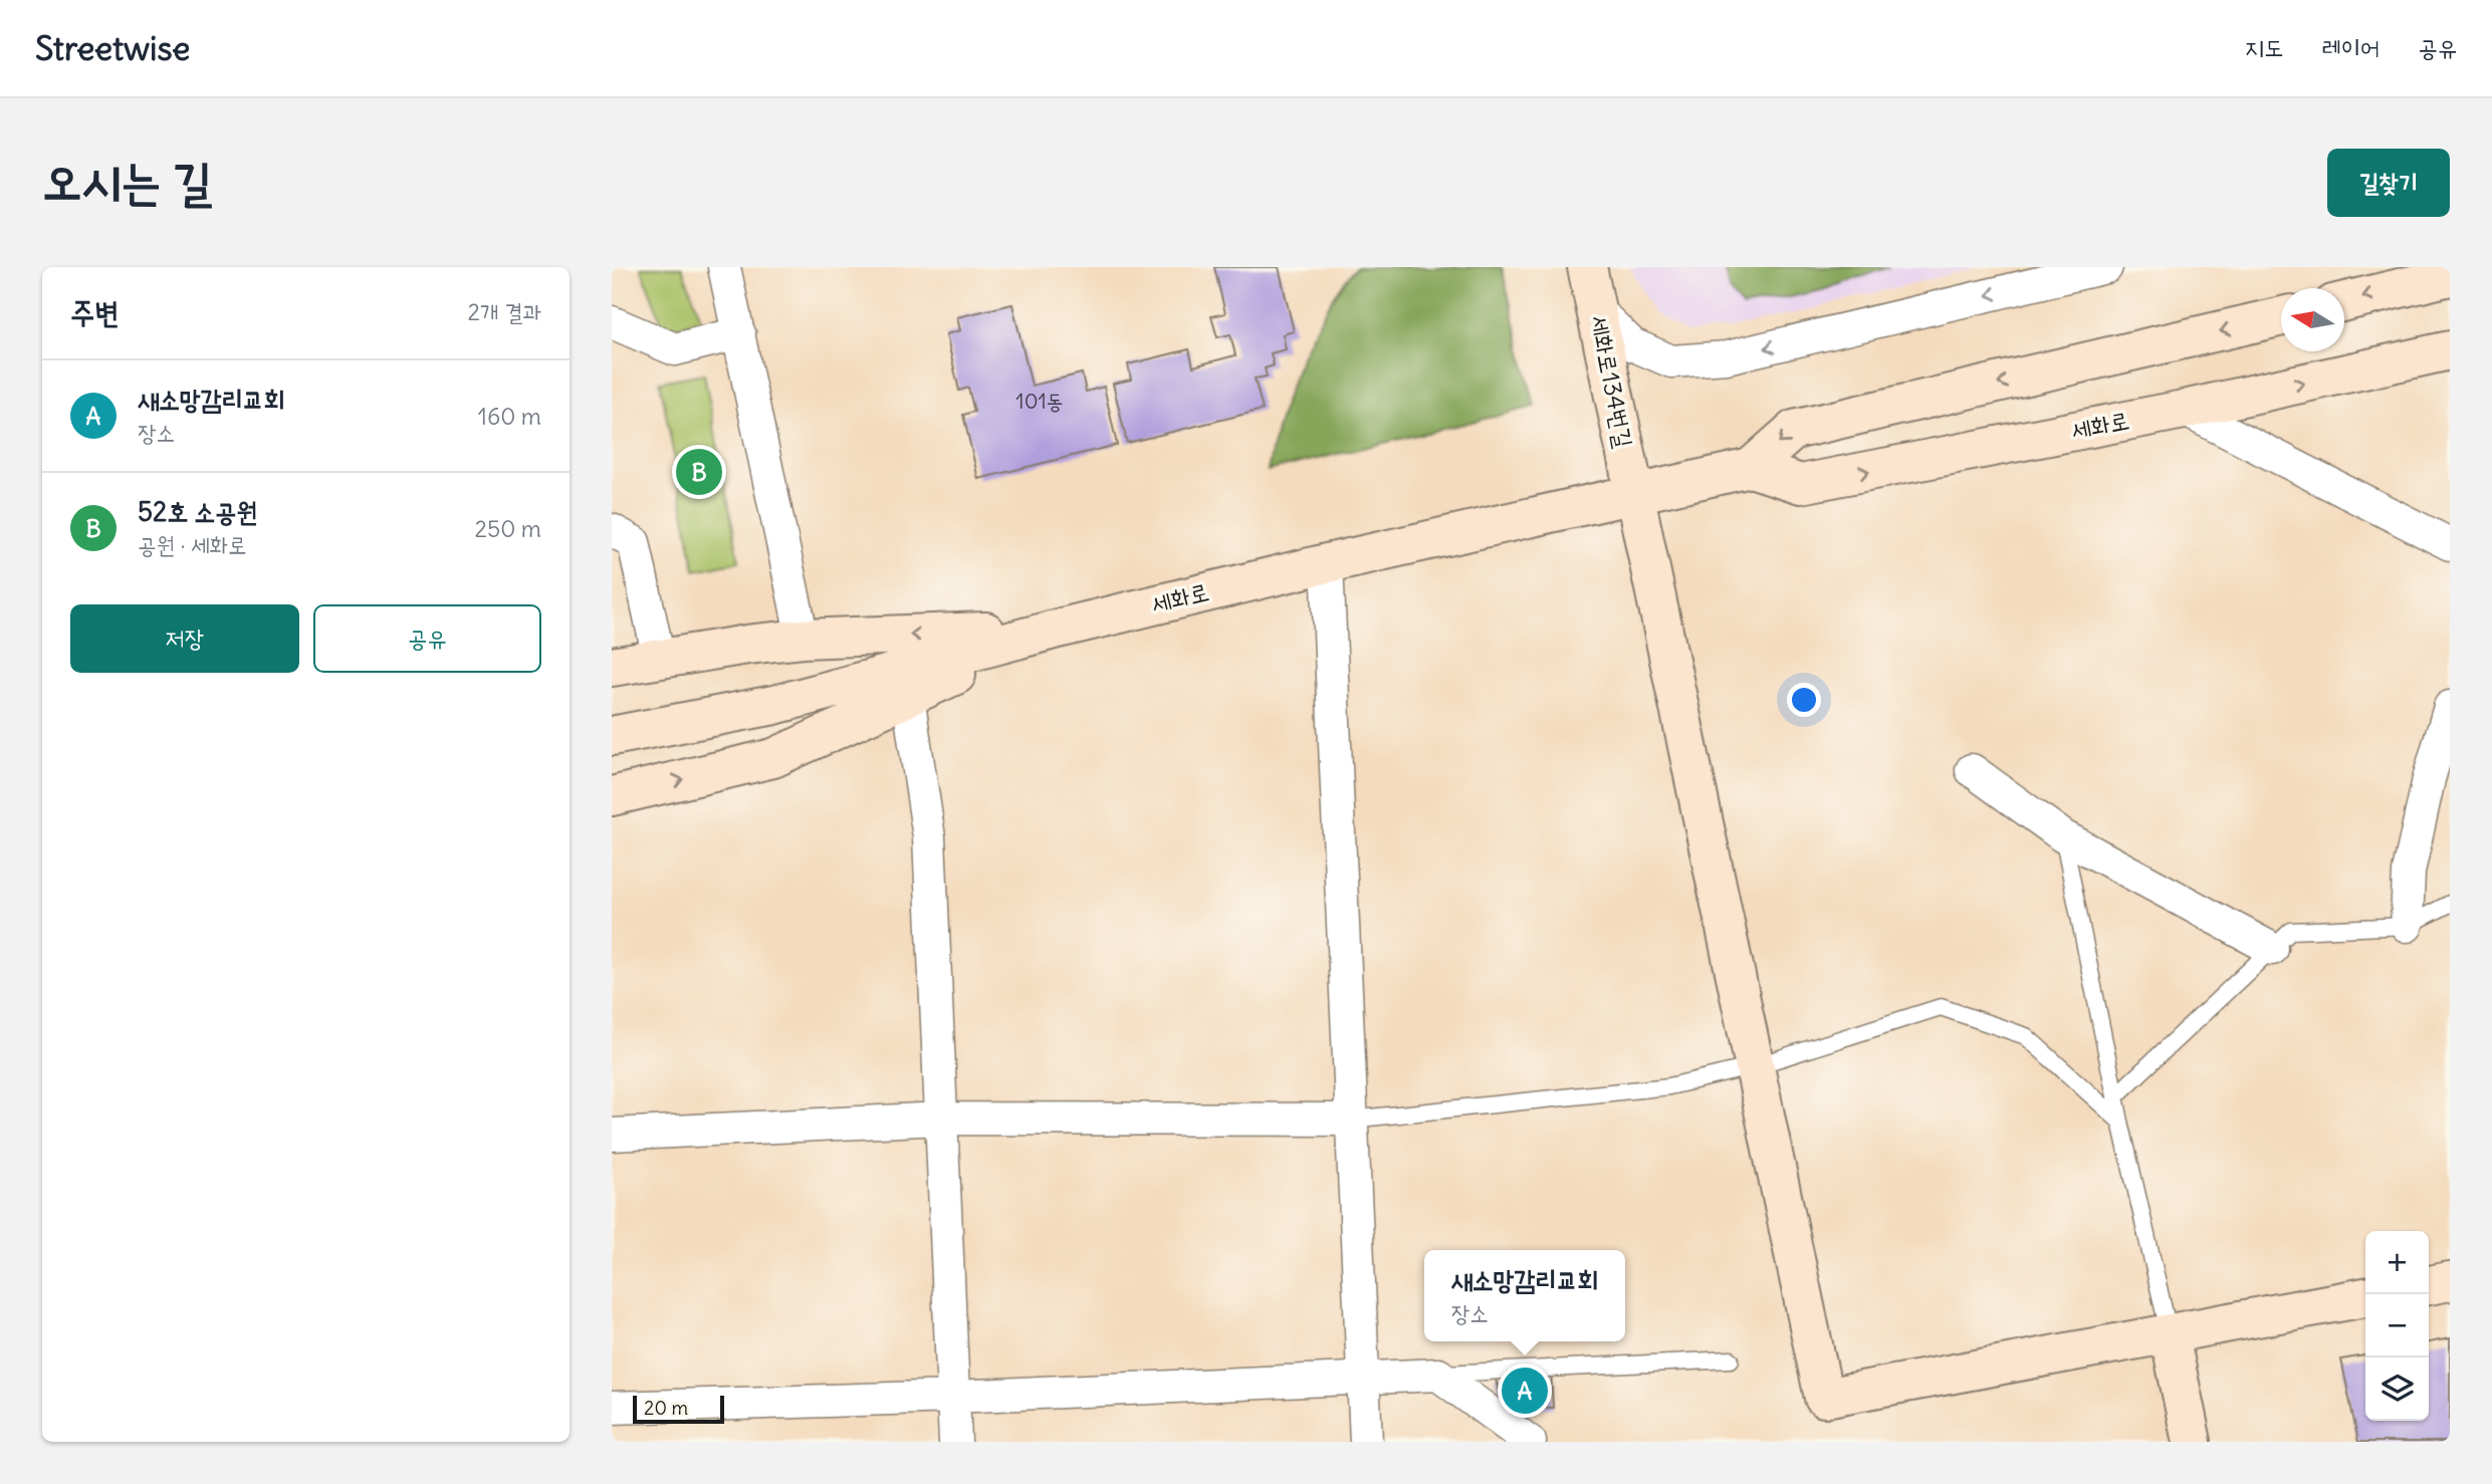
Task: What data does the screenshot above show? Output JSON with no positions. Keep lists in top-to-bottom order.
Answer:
{
  "streets": {
    "main road": ["세화로134번길", "세화로"]
  },
  "crossings": [
    ["세화로134번길", "세화로"]
  ],
  "house_numbers": ["101동"],
  "scale_bar": "20 m",
  "north": "left",
  "page": {
    "header": "Streetwise",
    "nav": ["지도", "레이어", "공유"],
    "buttons": [
      "길찾기",
      ["저장", "공유"]
    ],
    "title": "오시는 길",
    "heading": ["주변", "2개 결과"],
    "list": [
      {
        "mark": "A",
        "name": "새소망감리교회",
        "note": "장소",
        "value": "160 m"
      },
      {
        "mark": "B",
        "name": "52호 소공원",
        "note": "공원 · 세화로",
        "value": "250 m"
      }
    ],
    "pins": ["B", "A"],
    "map_buttons": ["+", "−"],
    "popup": ["새소망감리교회", "장소"],
    "scale": "20 m"
  }
}
